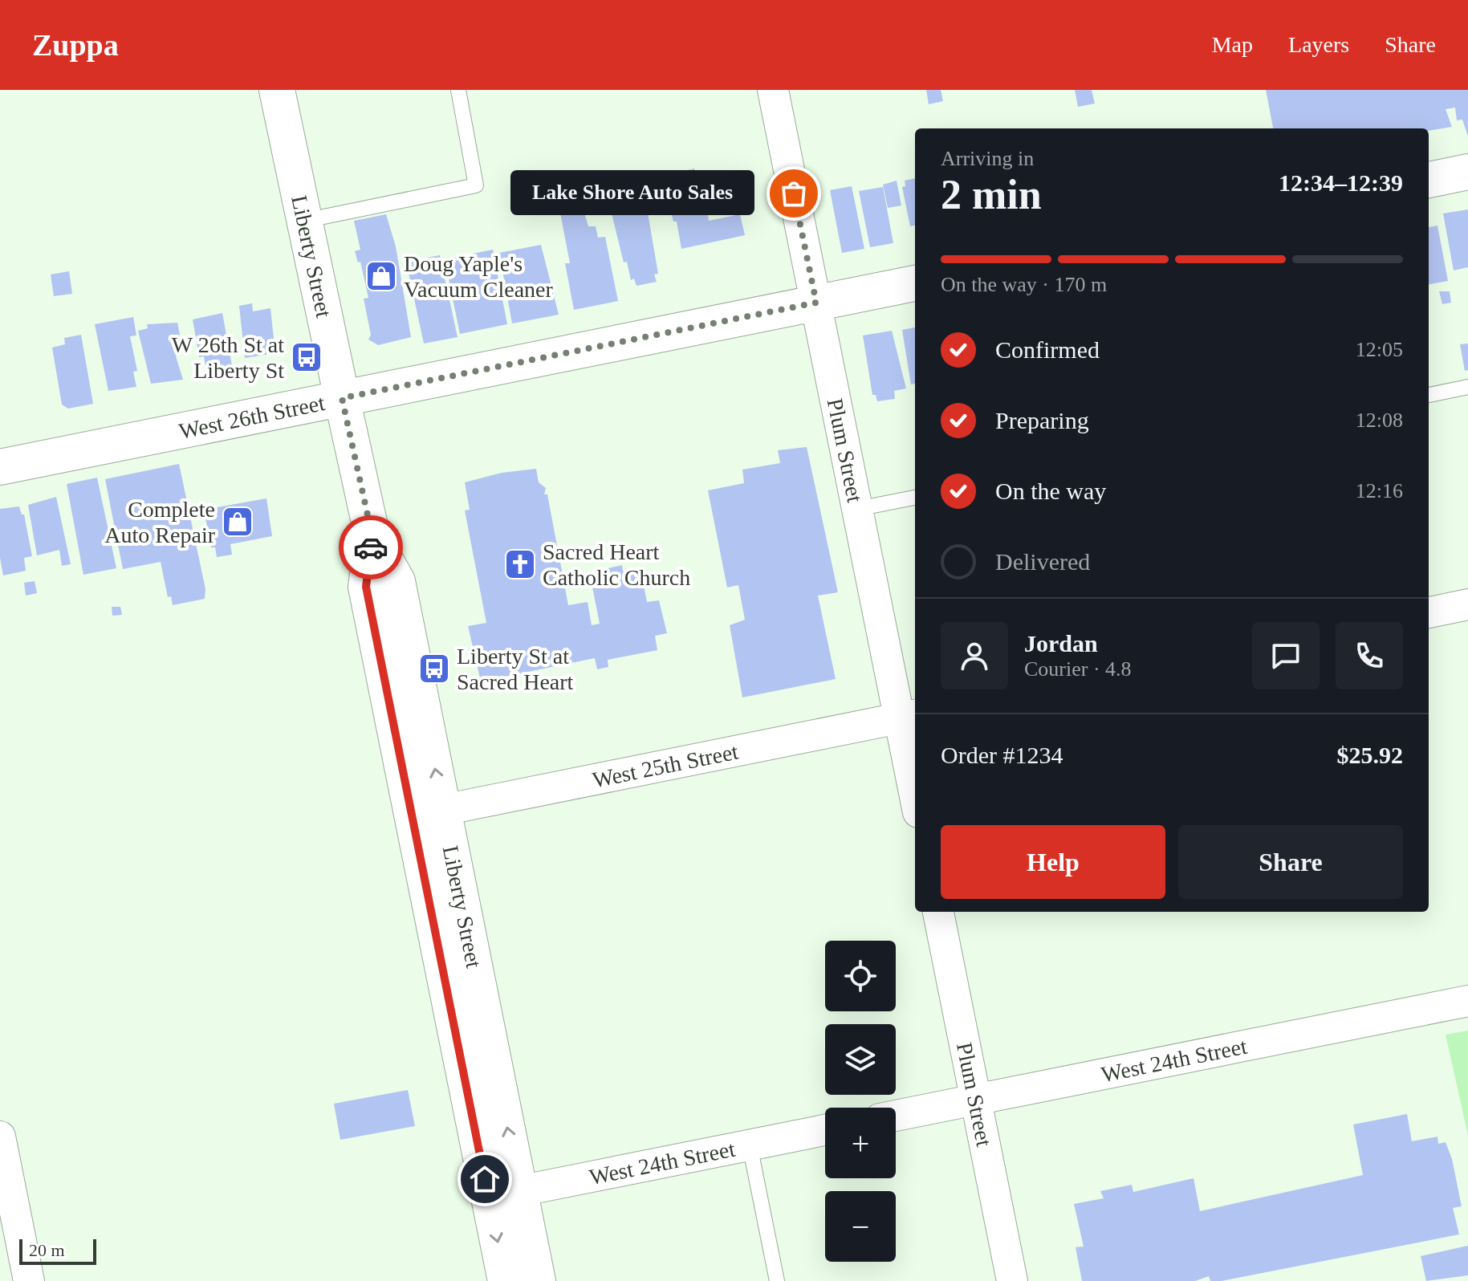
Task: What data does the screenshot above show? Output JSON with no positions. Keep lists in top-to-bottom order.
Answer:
{
  "streets": {
    "main road": ["Liberty Street", "West 26th Street"],
    "street": ["Plum Street", "West 25th Street", "West 24th Street"]
  },
  "crossings": [
    ["Liberty Street", "West 26th Street"],
    ["Liberty Street", "West 25th Street"],
    ["Liberty Street", "West 24th Street"],
    ["West 26th Street", "Plum Street"],
    ["Plum Street", "West 25th Street"],
    ["Plum Street", "West 24th Street"]
  ],
  "places": {
    "other": ["Lake Shore Auto Sales"],
    "shop": ["Doug Yaple's Vacuum Cleaner", "Complete Auto Repair"],
    "bus stop": ["W 26th St at Liberty St", "Liberty St at Sacred Heart"],
    "church": ["Sacred Heart Catholic Church"]
  },
  "scale_bar": "20 m",
  "page": {
    "header": "Zuppa",
    "nav": ["Map", "Layers", "Share"],
    "heading": ["2 min", "Arriving in", "12:34–12:39"],
    "panel": [
      "Jordan",
      "Courier · 4.8",
      "Order #1234",
      "$25.92"
    ],
    "bubble": "Lake Shore Auto Sales",
    "bar": "On the way · 170 m",
    "list": [
      ["Confirmed", "12:05"],
      ["Preparing", "12:08"],
      ["On the way", "12:16"],
      "Delivered"
    ],
    "buttons": ["Help", "Share"],
    "map_buttons": ["+", "−"],
    "scale": "20 m"
  }
}
